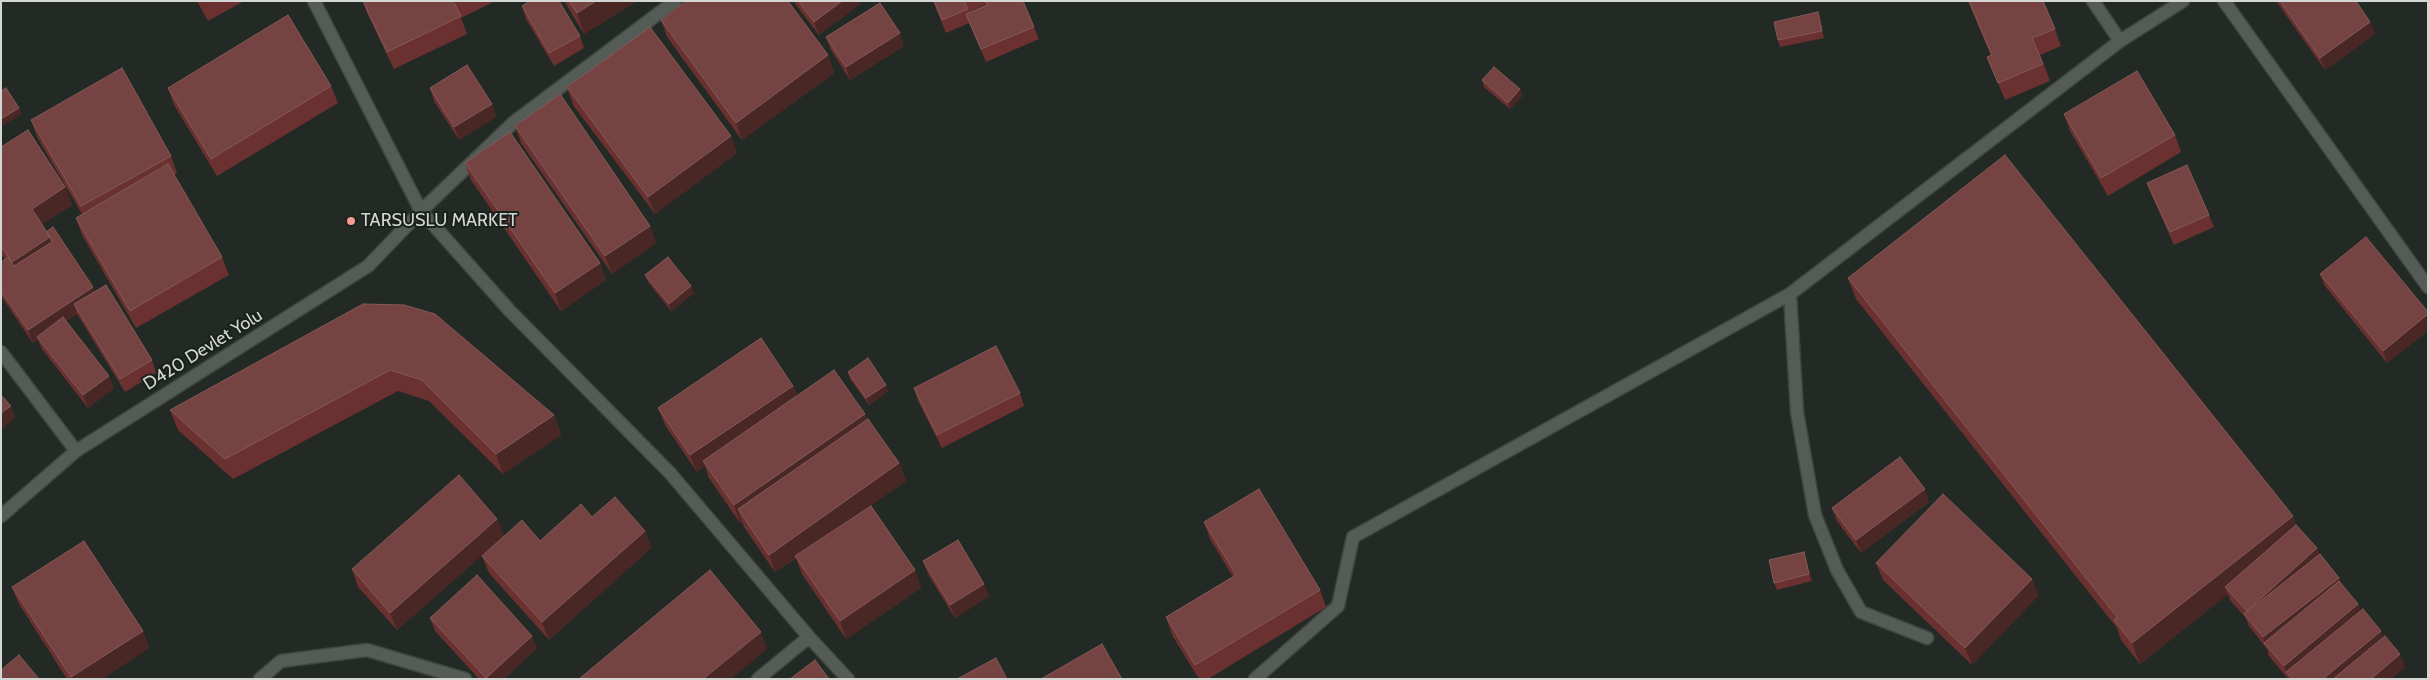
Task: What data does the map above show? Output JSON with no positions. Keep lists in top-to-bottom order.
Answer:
{
  "streets": {
    "street": ["D420 Devlet Yolu"]
  },
  "places": ["TARSUSLU MARKET"]
}
